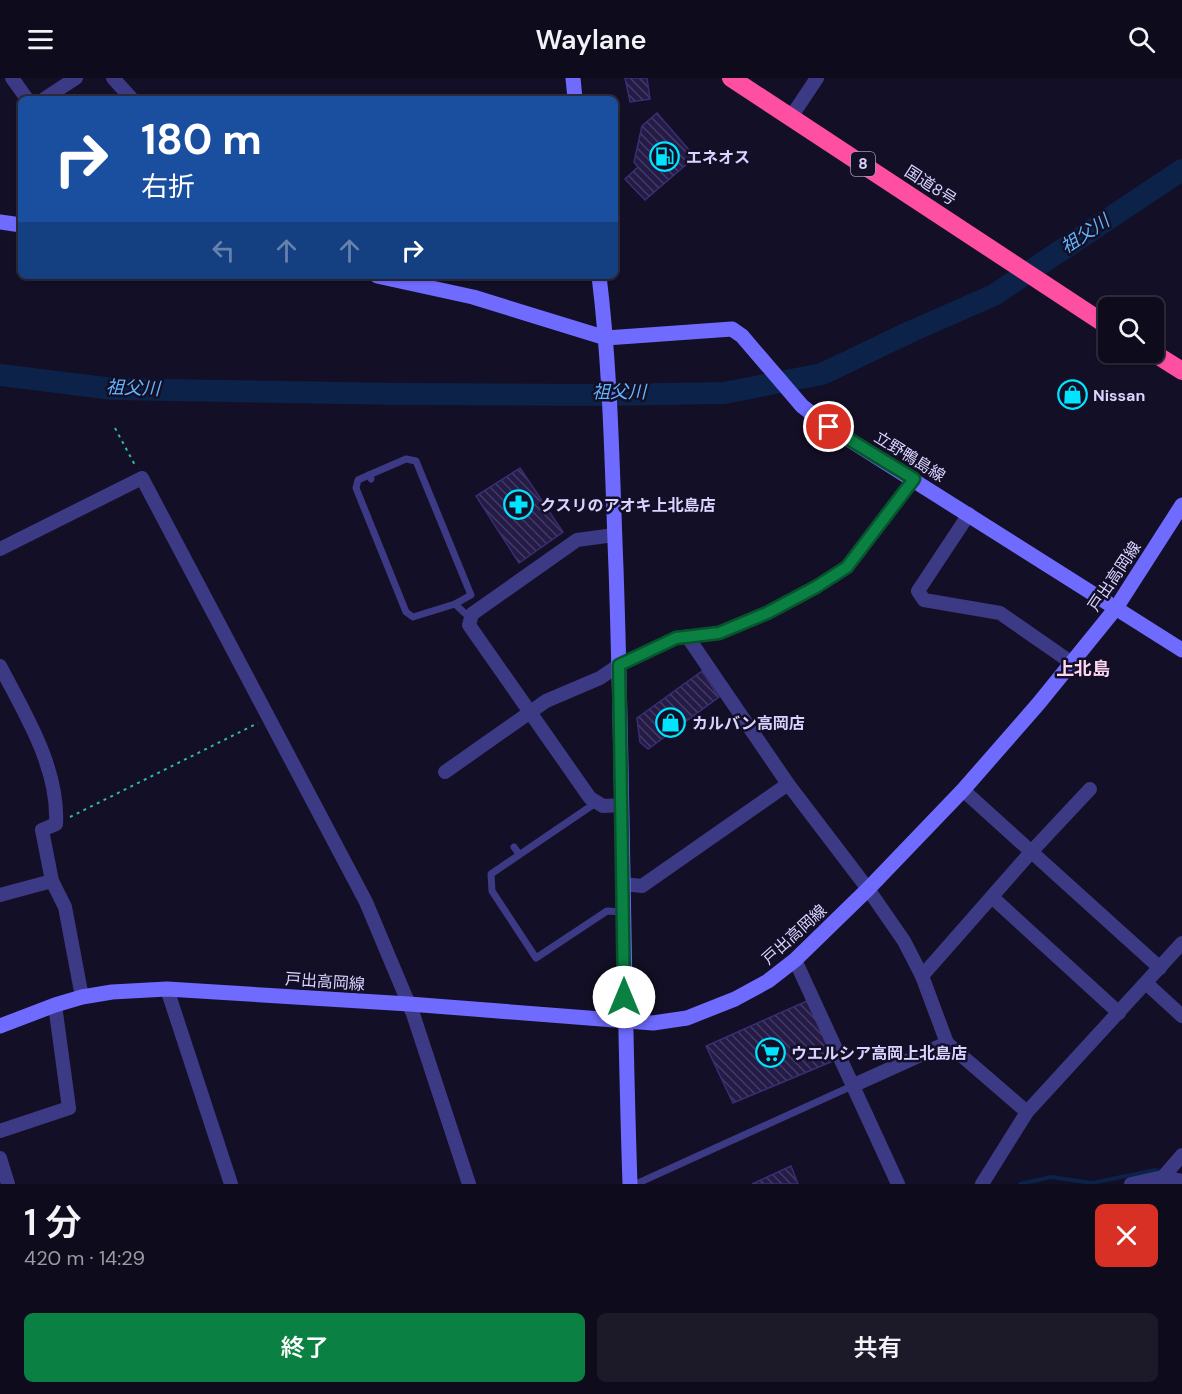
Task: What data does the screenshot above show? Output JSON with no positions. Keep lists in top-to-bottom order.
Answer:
{
  "streets": {
    "highway": ["8", "国道8号"],
    "main road": ["立野鴨島線", "戸出高岡線"]
  },
  "crossings": [
    ["立野鴨島線", "戸出高岡線"]
  ],
  "districts": ["上北島"],
  "water": ["祖父川"],
  "places": {
    "fuel station": ["エネオス"],
    "shop": ["Nissan", "カルバン高岡店"],
    "pharmacy": ["クスリのアオキ上北島店"],
    "supermarket": ["ウエルシア高岡上北島店"]
  },
  "page": {
    "header": "Waylane",
    "turn": ["180 m", "右折"],
    "heading": ["1 分", "420 m · 14:29"],
    "buttons": ["終了", "共有"]
  }
}
